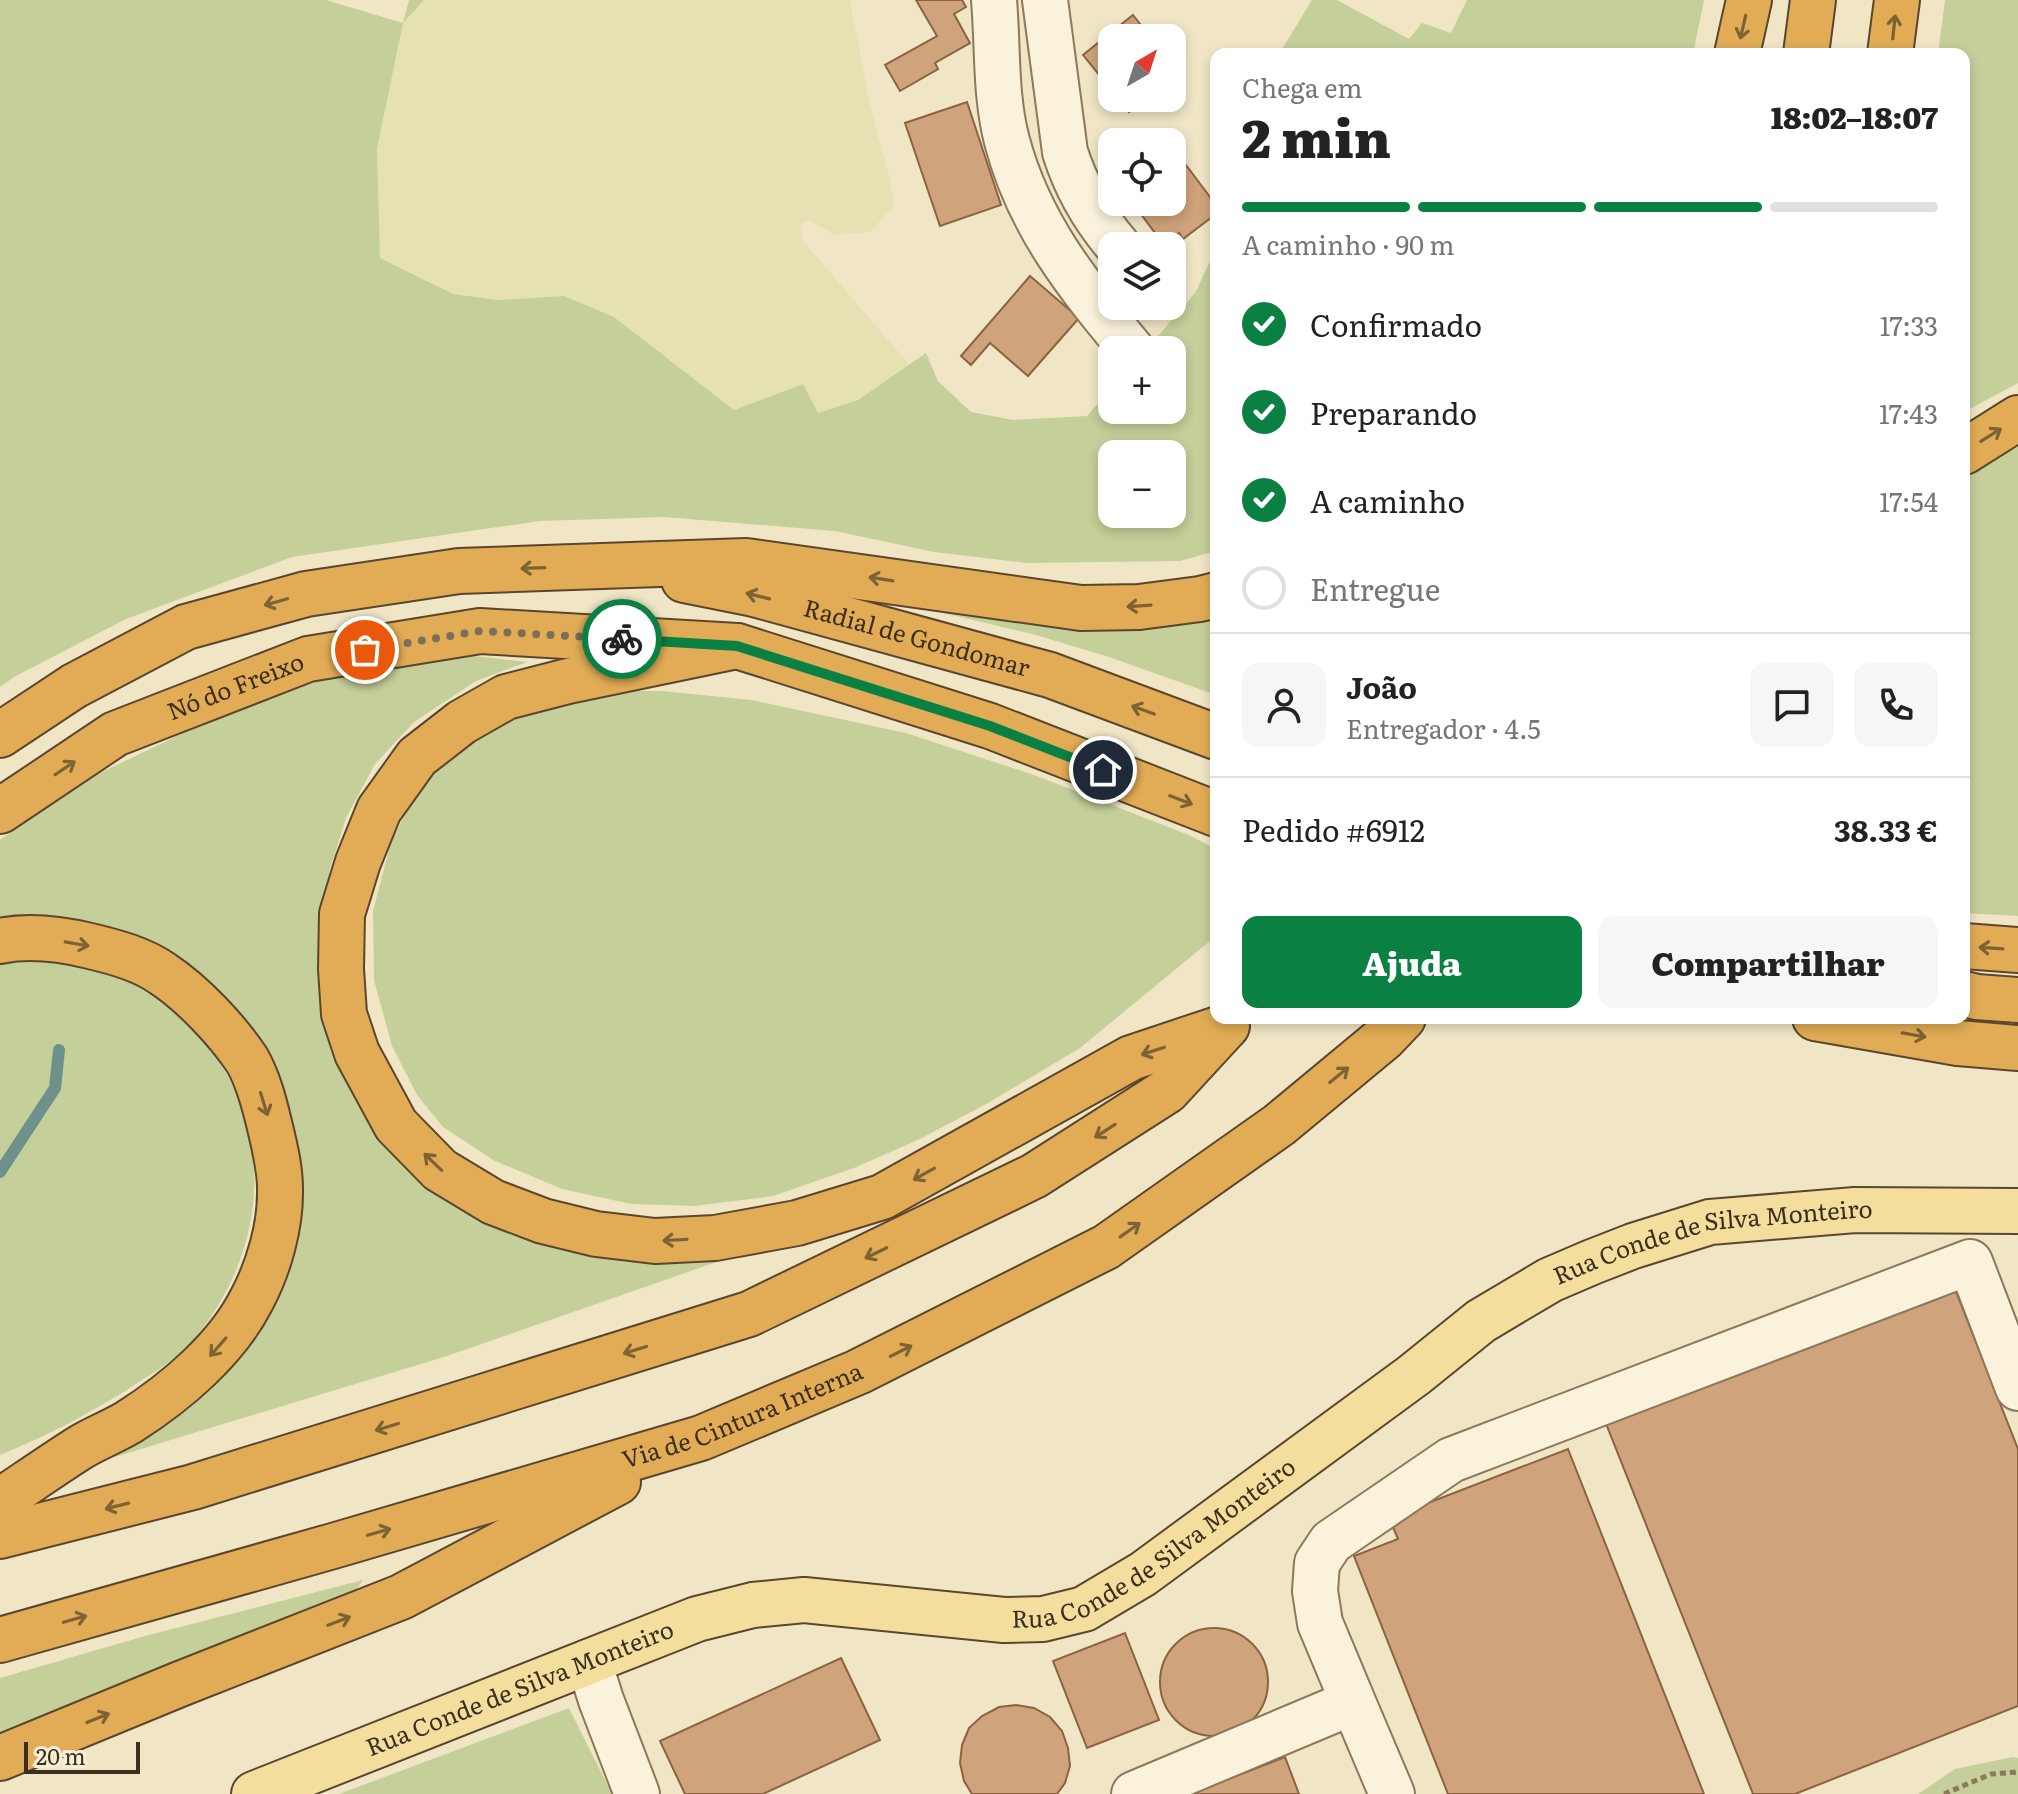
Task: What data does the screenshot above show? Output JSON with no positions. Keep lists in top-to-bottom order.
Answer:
{
  "streets": {
    "highway": ["Radial de Gondomar", "Nó do Freixo", "Via de Cintura Interna"],
    "main road": ["Rua Conde de Silva Monteiro"]
  },
  "scale_bar": "20 m",
  "north": "top right",
  "page": {
    "map_buttons": ["+", "−"],
    "heading": ["2 min", "Chega em", "18:02–18:07"],
    "panel": [
      "João",
      "Entregador · 4.5",
      "Pedido #6912",
      "38.33 €"
    ],
    "bar": "A caminho · 90 m",
    "list": [
      ["Confirmado", "17:33"],
      ["Preparando", "17:43"],
      ["A caminho", "17:54"],
      "Entregue"
    ],
    "buttons": ["Ajuda", "Compartilhar"],
    "scale": "20 m"
  }
}
